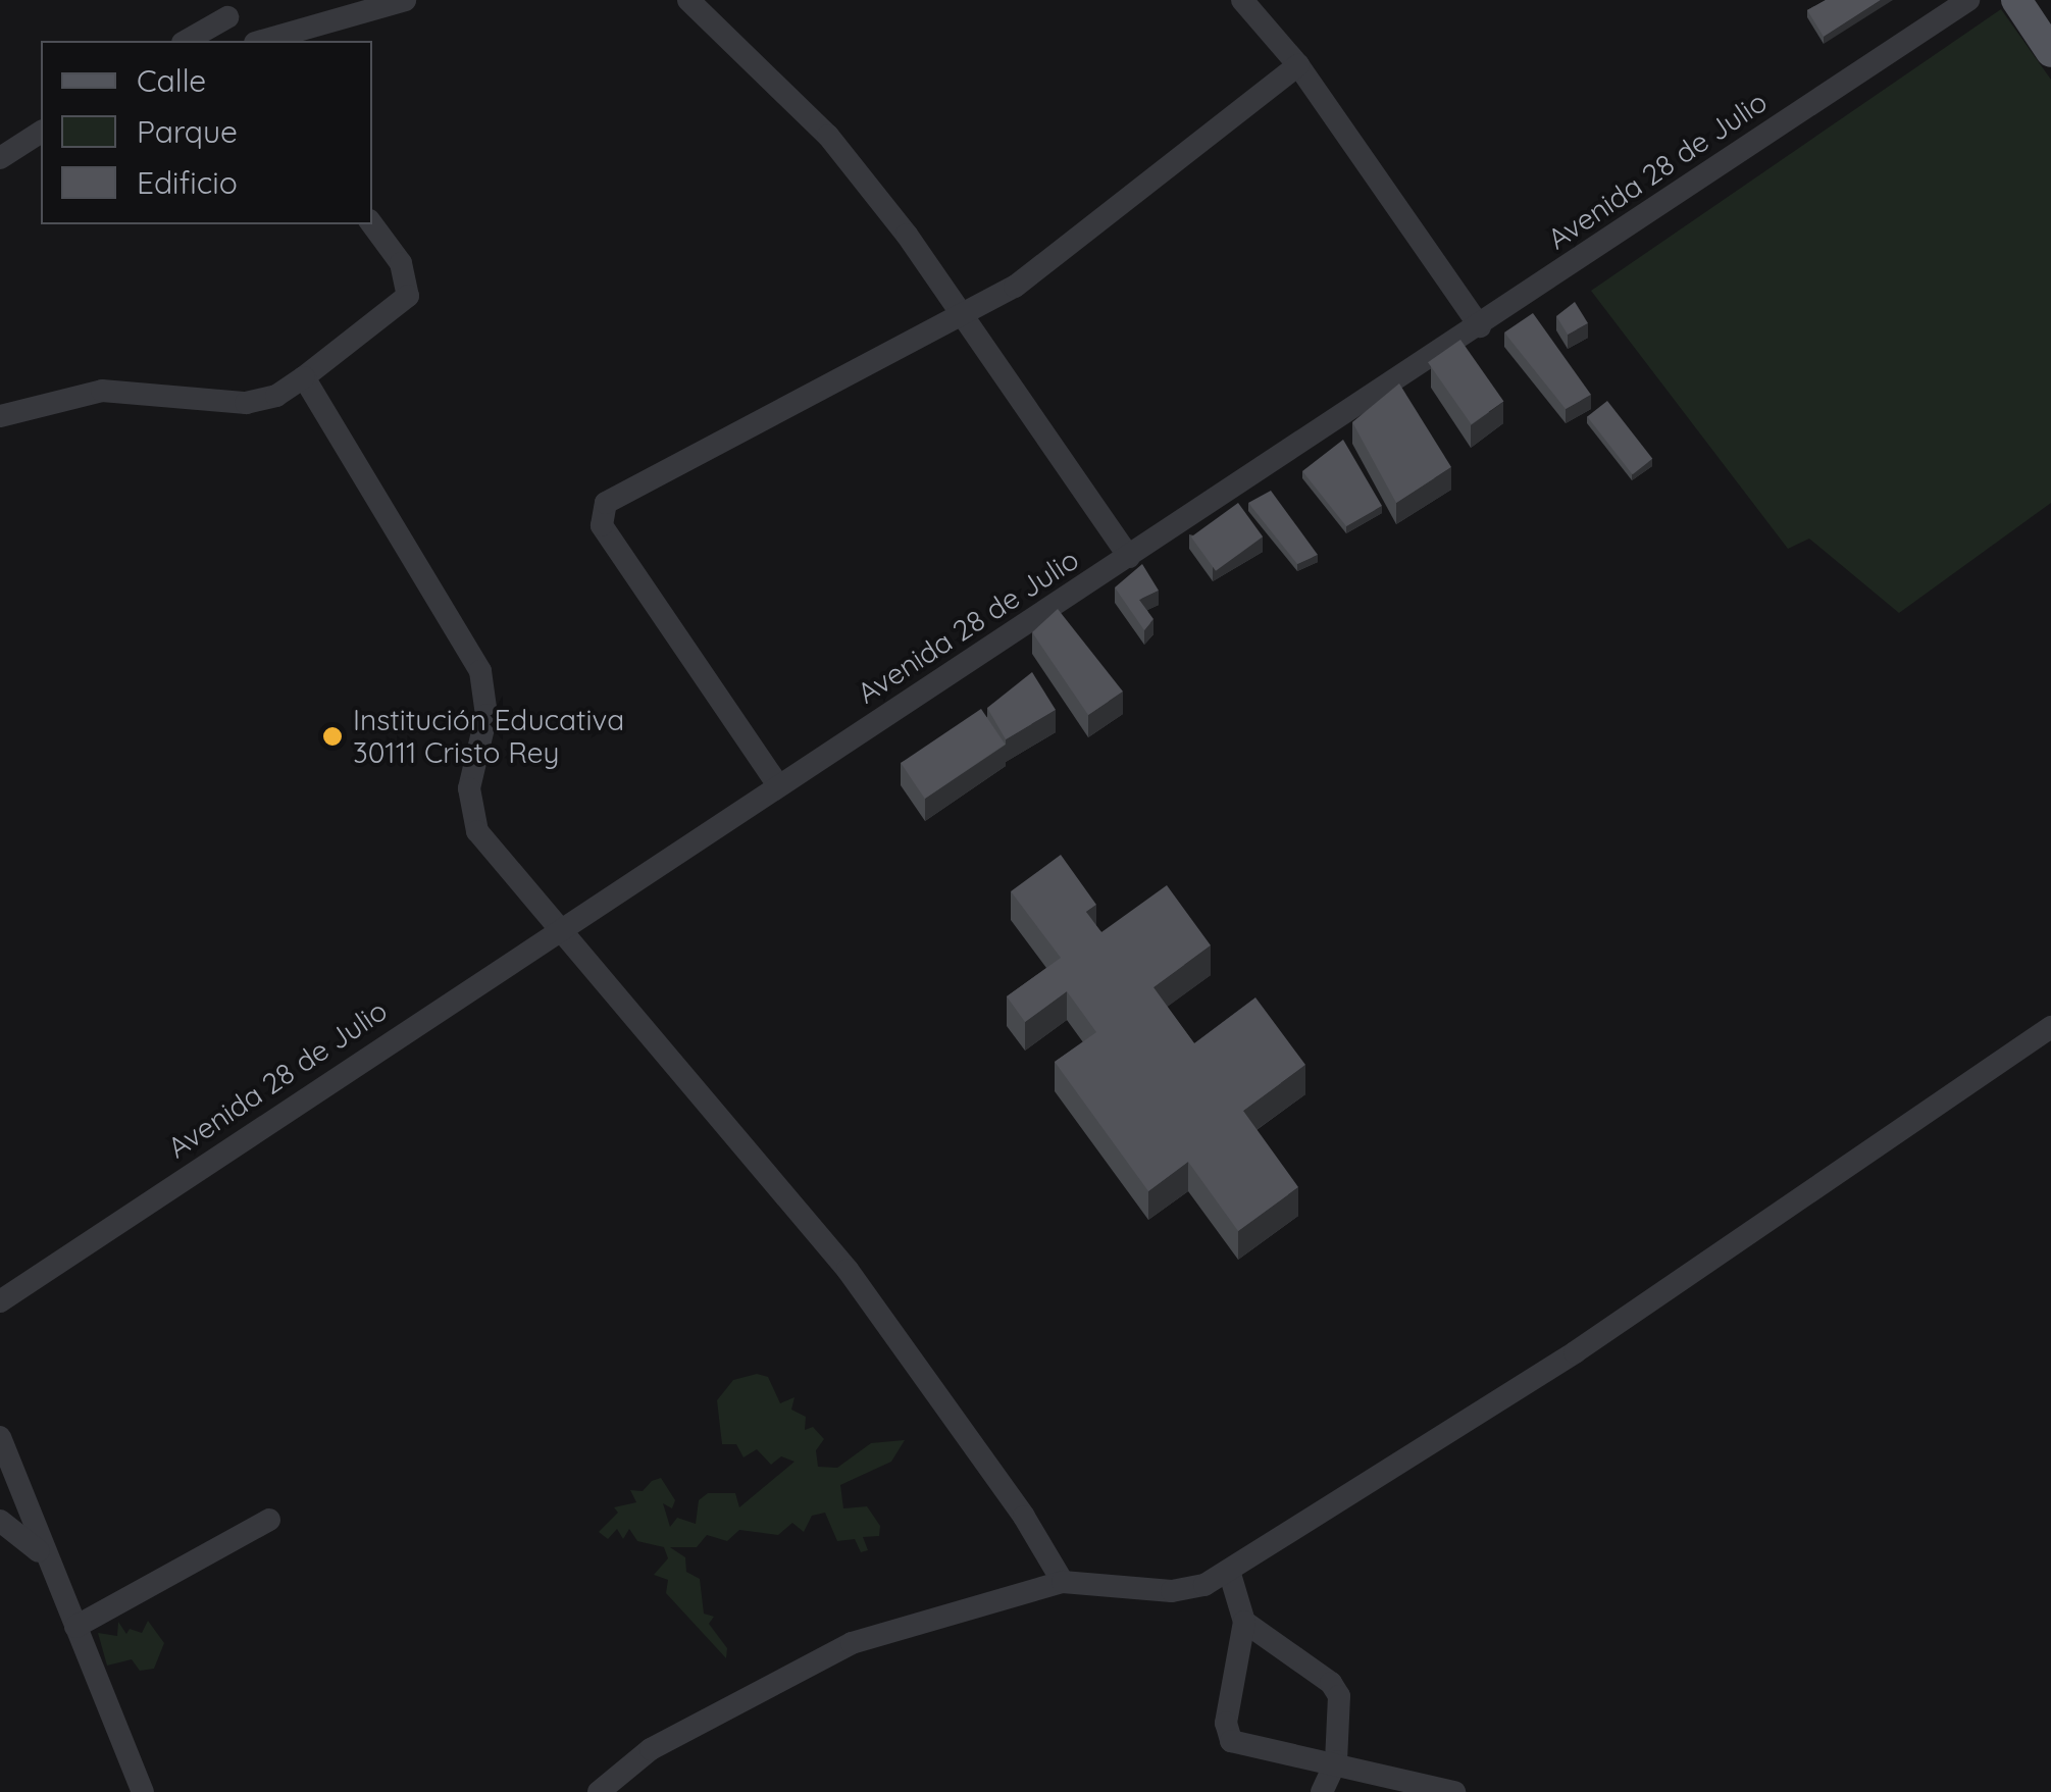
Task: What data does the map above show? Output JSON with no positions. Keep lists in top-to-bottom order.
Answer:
{
  "streets": {
    "street": ["Avenida 28 de Julio"]
  },
  "places": ["Institución Educativa 30111 Cristo Rey"],
  "legend": ["Calle", "Parque", "Edificio"]
}
